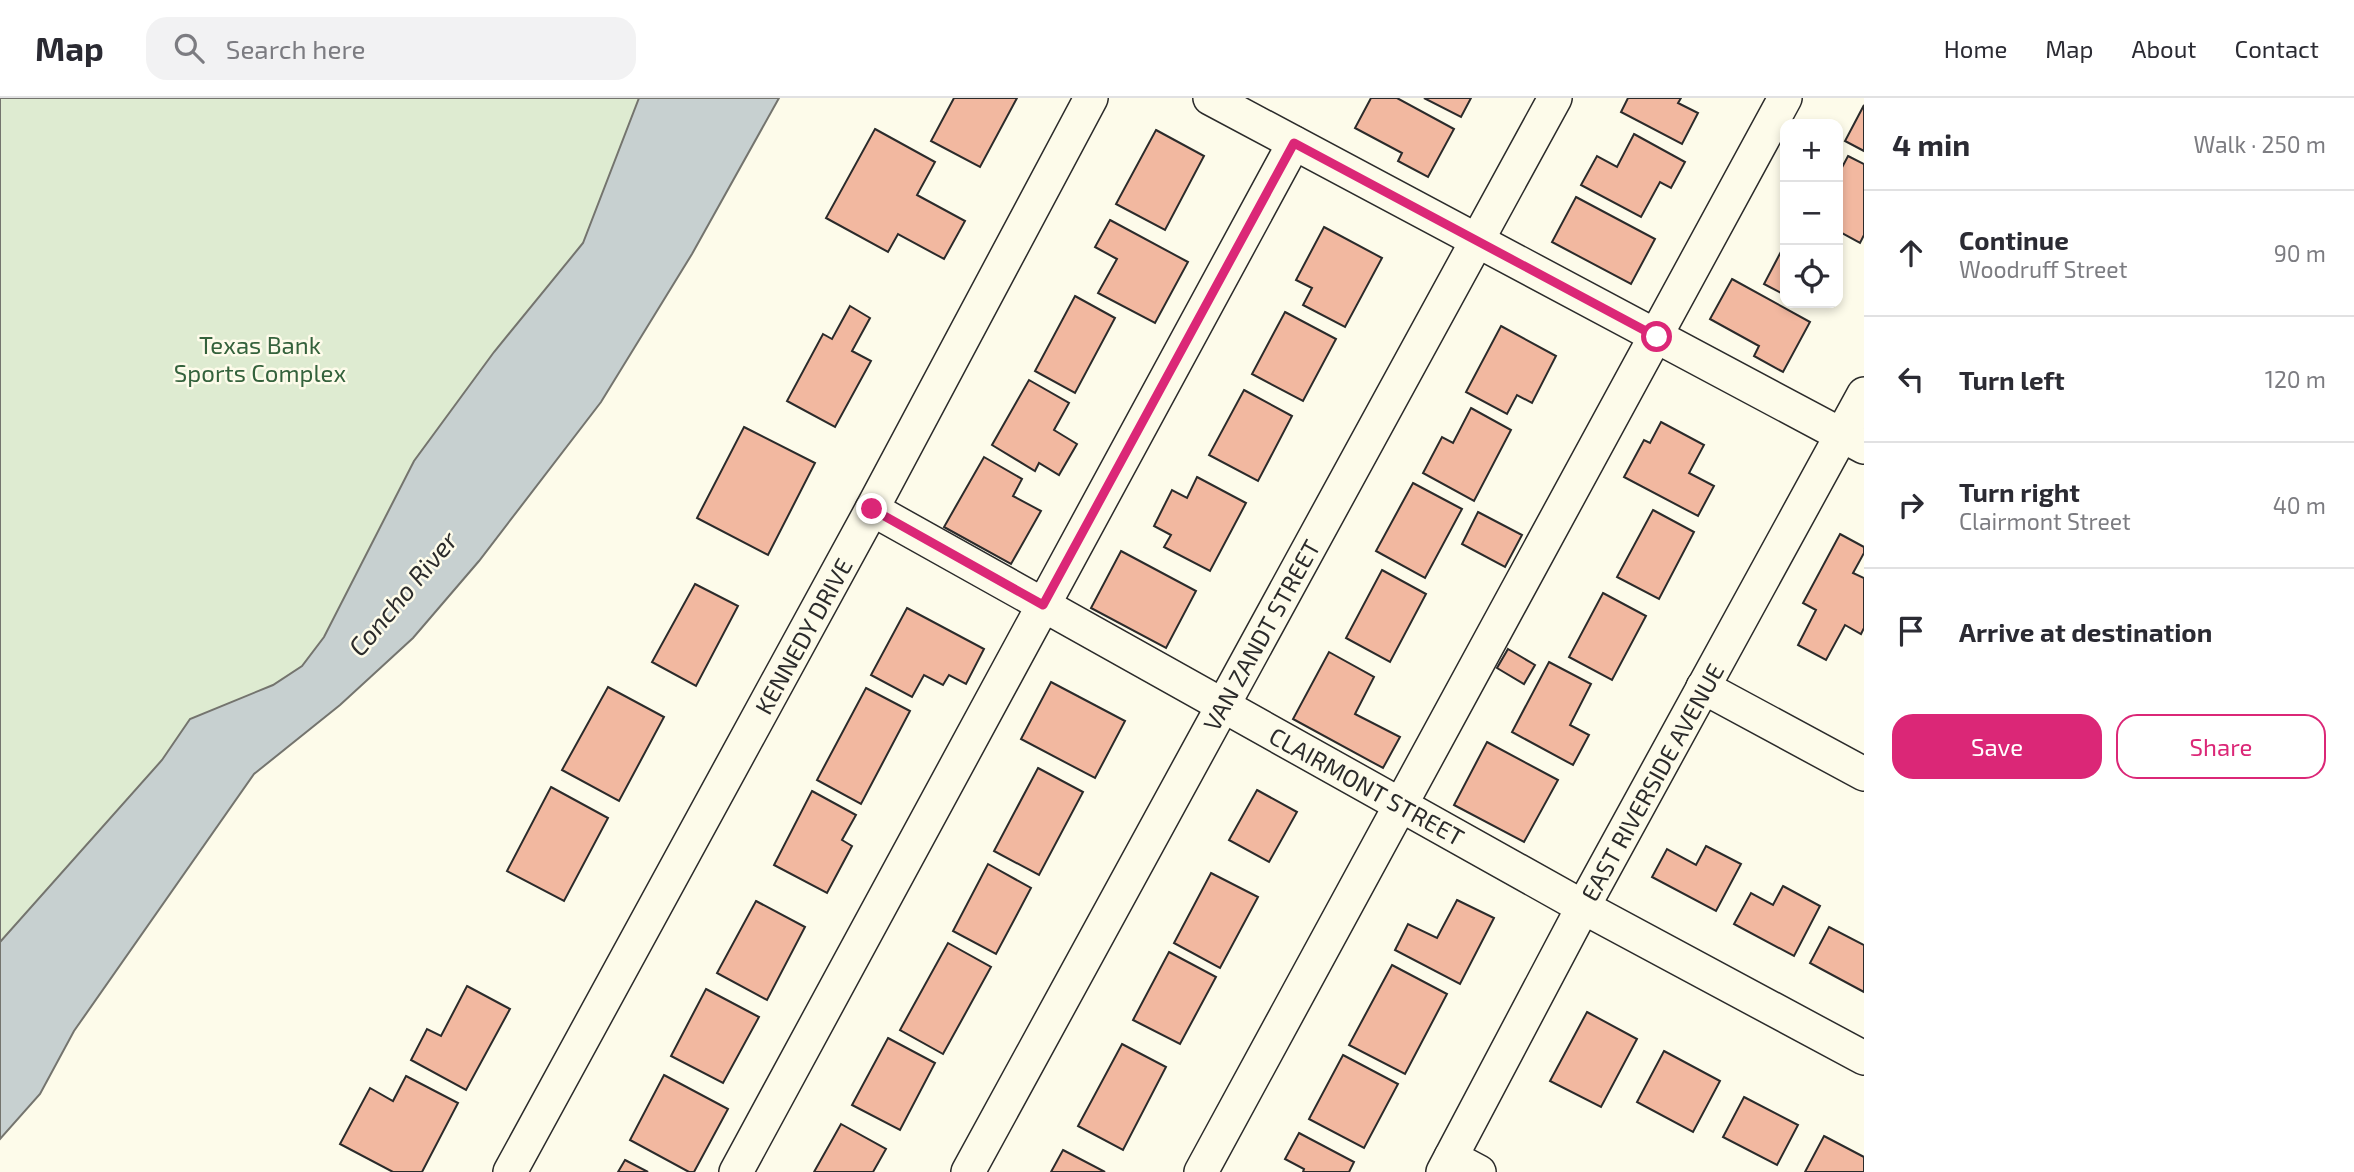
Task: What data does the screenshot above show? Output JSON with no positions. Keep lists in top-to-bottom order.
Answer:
{
  "streets": {
    "street": [
      "VAN ZANDT STREET",
      "KENNEDY DRIVE",
      "EAST RIVERSIDE AVENUE",
      "CLAIRMONT STREET"
    ]
  },
  "crossings": [
    ["VAN ZANDT STREET", "CLAIRMONT STREET"],
    ["KENNEDY DRIVE", "CLAIRMONT STREET"],
    ["EAST RIVERSIDE AVENUE", "CLAIRMONT STREET"]
  ],
  "water": ["Concho River"],
  "parks": ["Texas Bank Sports Complex"],
  "page": {
    "header": "Map",
    "search": "Search here",
    "nav": [
      "Home",
      "Map",
      "About",
      "Contact"
    ],
    "heading": ["4 min", "Walk · 250 m"],
    "map_buttons": ["+", "−"],
    "list": [
      ["Continue", "Woodruff Street", "90 m"],
      ["Turn left", "120 m"],
      ["Turn right", "Clairmont Street", "40 m"],
      "Arrive at destination"
    ],
    "buttons": ["Save", "Share"]
  }
}
